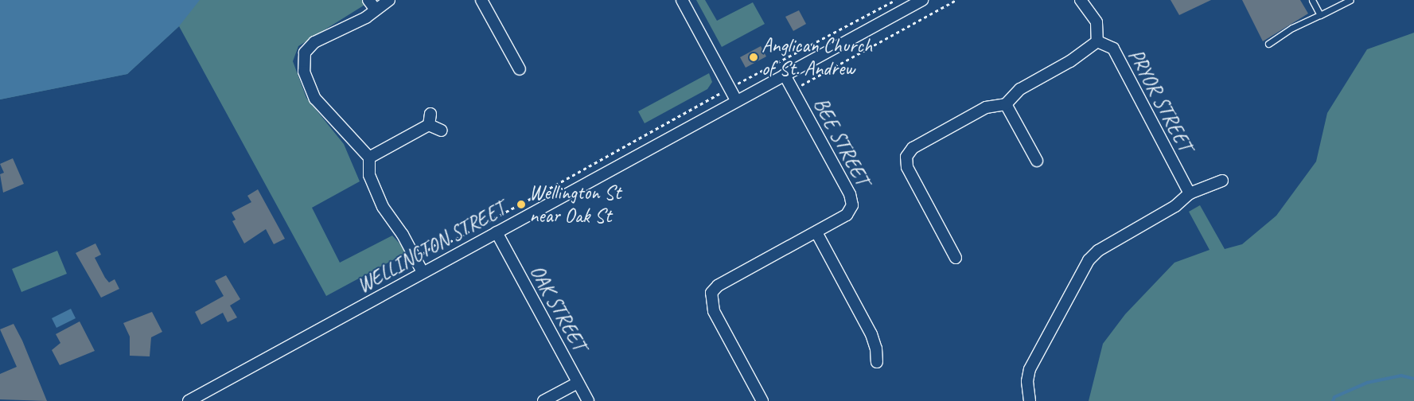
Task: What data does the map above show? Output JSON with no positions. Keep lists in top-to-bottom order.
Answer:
{
  "streets": {
    "street": [
      "PRYOR STREET",
      "BEE STREET",
      "WELLINGTON STREET",
      "OAK STREET"
    ]
  },
  "crossings": [
    ["BEE STREET", "WELLINGTON STREET"],
    ["WELLINGTON STREET", "OAK STREET"]
  ],
  "places": ["Anglican Church of St. Andrew", "Wellington St near Oak St"]
}
